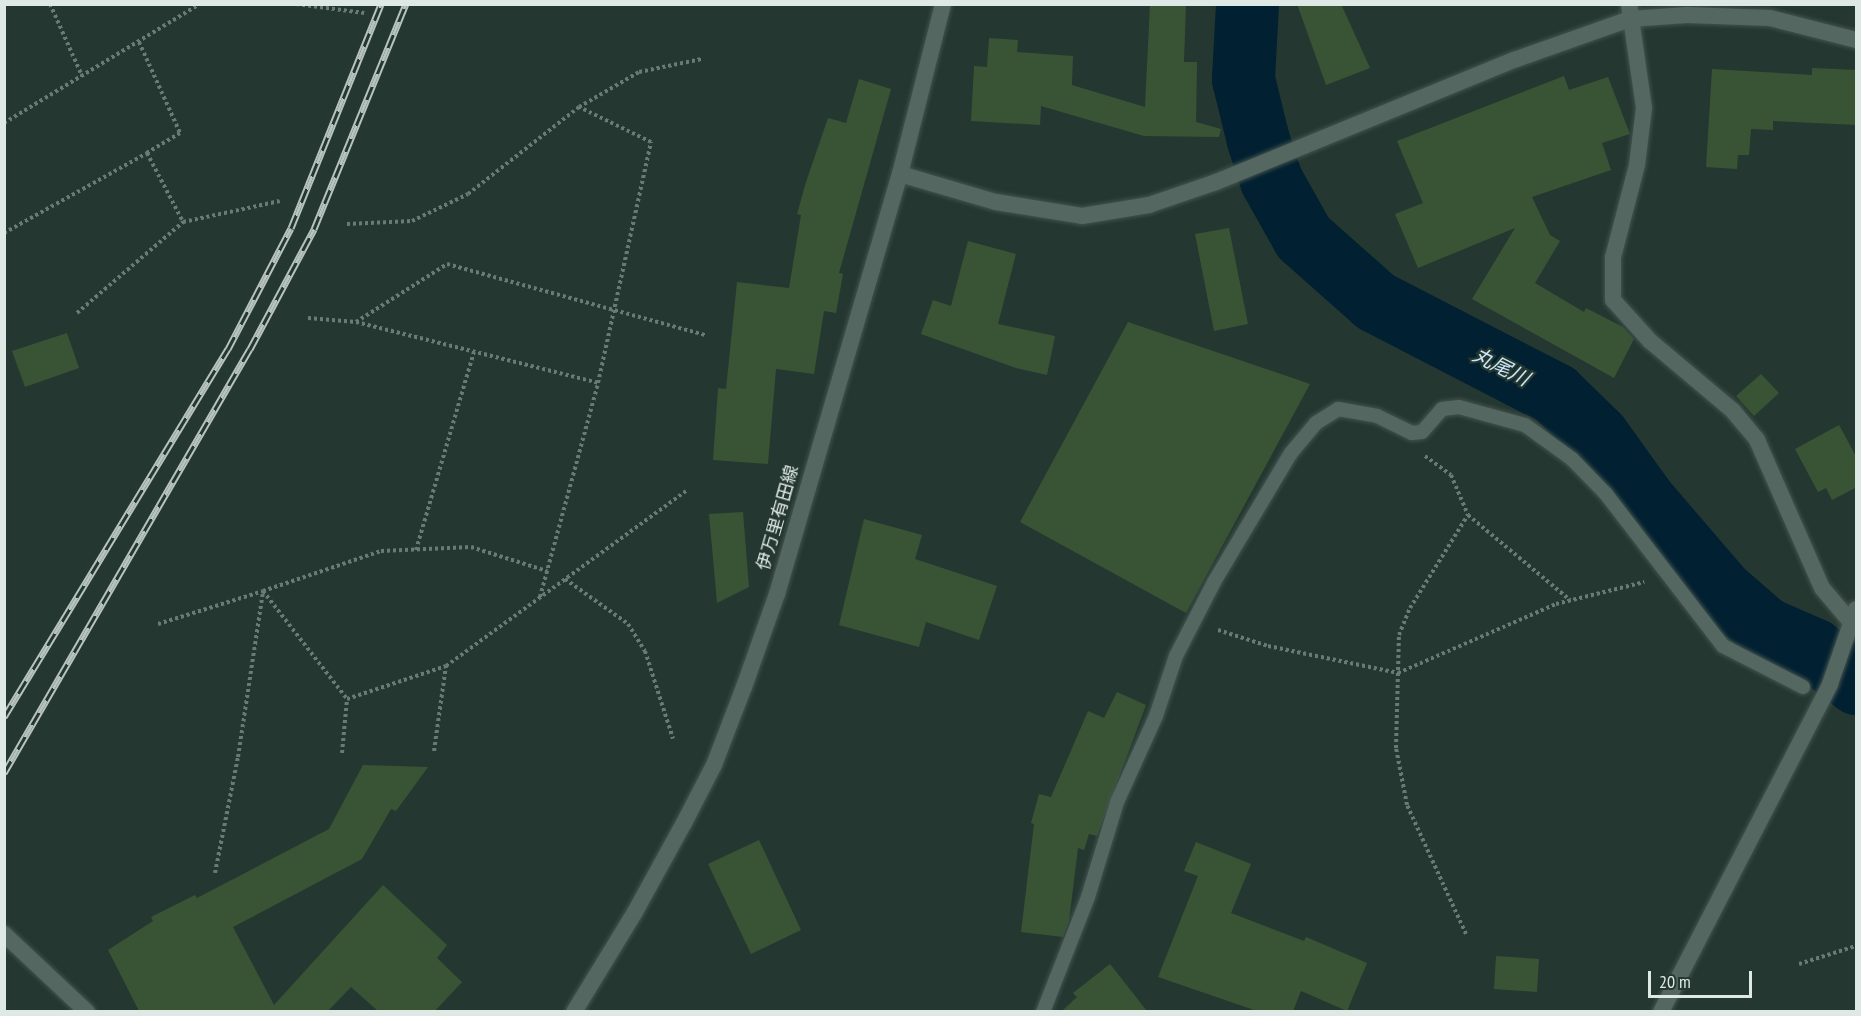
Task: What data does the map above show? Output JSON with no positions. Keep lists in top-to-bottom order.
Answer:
{
  "streets": {
    "street": ["伊万里有田線"]
  },
  "water": ["丸尾川"],
  "scale_bar": "20 m"
}
